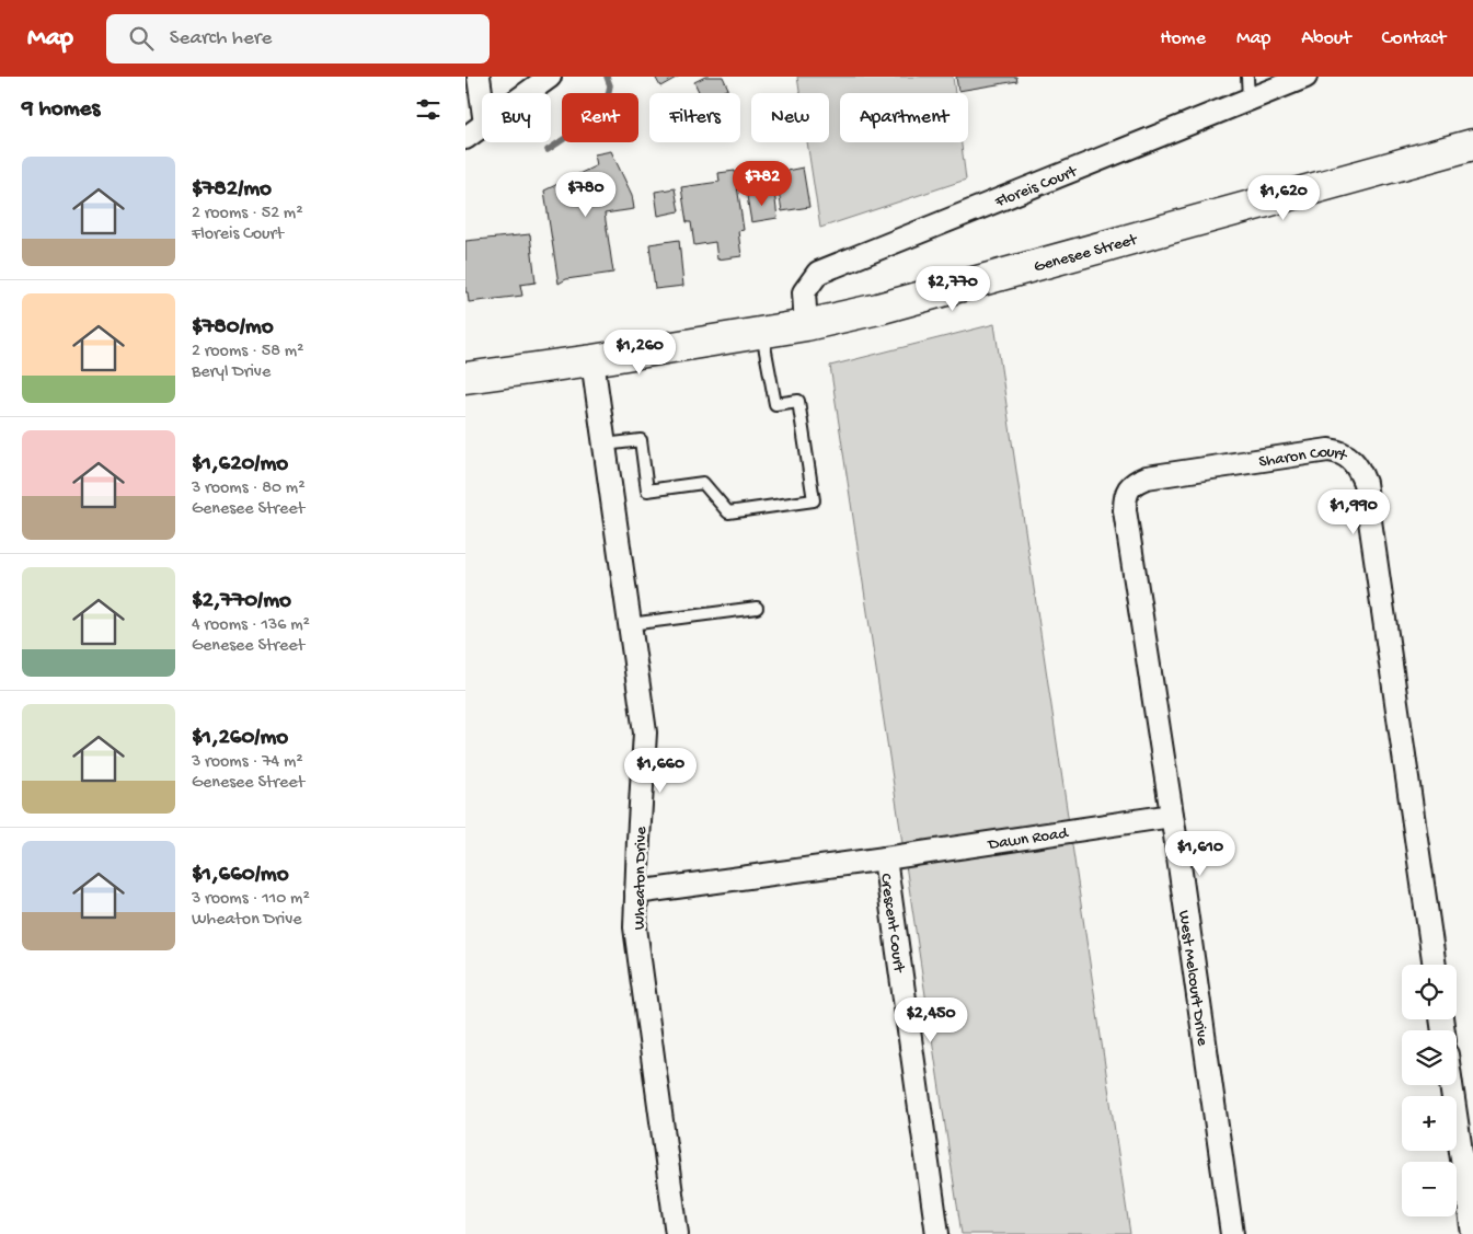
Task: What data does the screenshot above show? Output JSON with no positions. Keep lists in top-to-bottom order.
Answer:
{
  "streets": {
    "main road": ["Genesee Street"],
    "street": [
      "Floreis Court",
      "Sharon Court",
      "Dawn Road",
      "Wheaton Drive",
      "Crescent Court",
      "West Melcourt Drive"
    ]
  },
  "crossings": [
    ["Floreis Court", "Genesee Street"],
    ["Genesee Street", "Wheaton Drive"],
    ["Sharon Court", "West Melcourt Drive"],
    ["Dawn Road", "Crescent Court"],
    ["Dawn Road", "West Melcourt Drive"],
    ["Wheaton Drive", "Crescent Court"]
  ],
  "page": {
    "header": "Map",
    "search": "Search here",
    "nav": [
      "Home",
      "Map",
      "About",
      "Contact"
    ],
    "heading": "9 homes",
    "chip": [
      "Buy",
      "Rent",
      "Filters",
      "New",
      "Apartment"
    ],
    "list": [
      {
        "name": "$782/mo",
        "note": "2 rooms · 52 m² · Floreis Court"
      },
      {
        "name": "$780/mo",
        "note": "2 rooms · 58 m² · Beryl Drive"
      },
      {
        "name": "$1,620/mo",
        "note": "3 rooms · 80 m² · Genesee Street"
      },
      {
        "name": "$2,770/mo",
        "note": "4 rooms · 136 m² · Genesee Street"
      },
      {
        "name": "$1,260/mo",
        "note": "3 rooms · 74 m² · Genesee Street"
      },
      {
        "name": "$1,660/mo",
        "note": "3 rooms · 110 m² · Wheaton Drive"
      }
    ],
    "price": [
      "$782",
      "$780",
      "$1,620",
      "$2,770",
      "$1,260",
      "$1,990",
      "$1,660",
      "$1,610",
      "$2,450"
    ],
    "map_buttons": ["+", "−"]
  }
}
